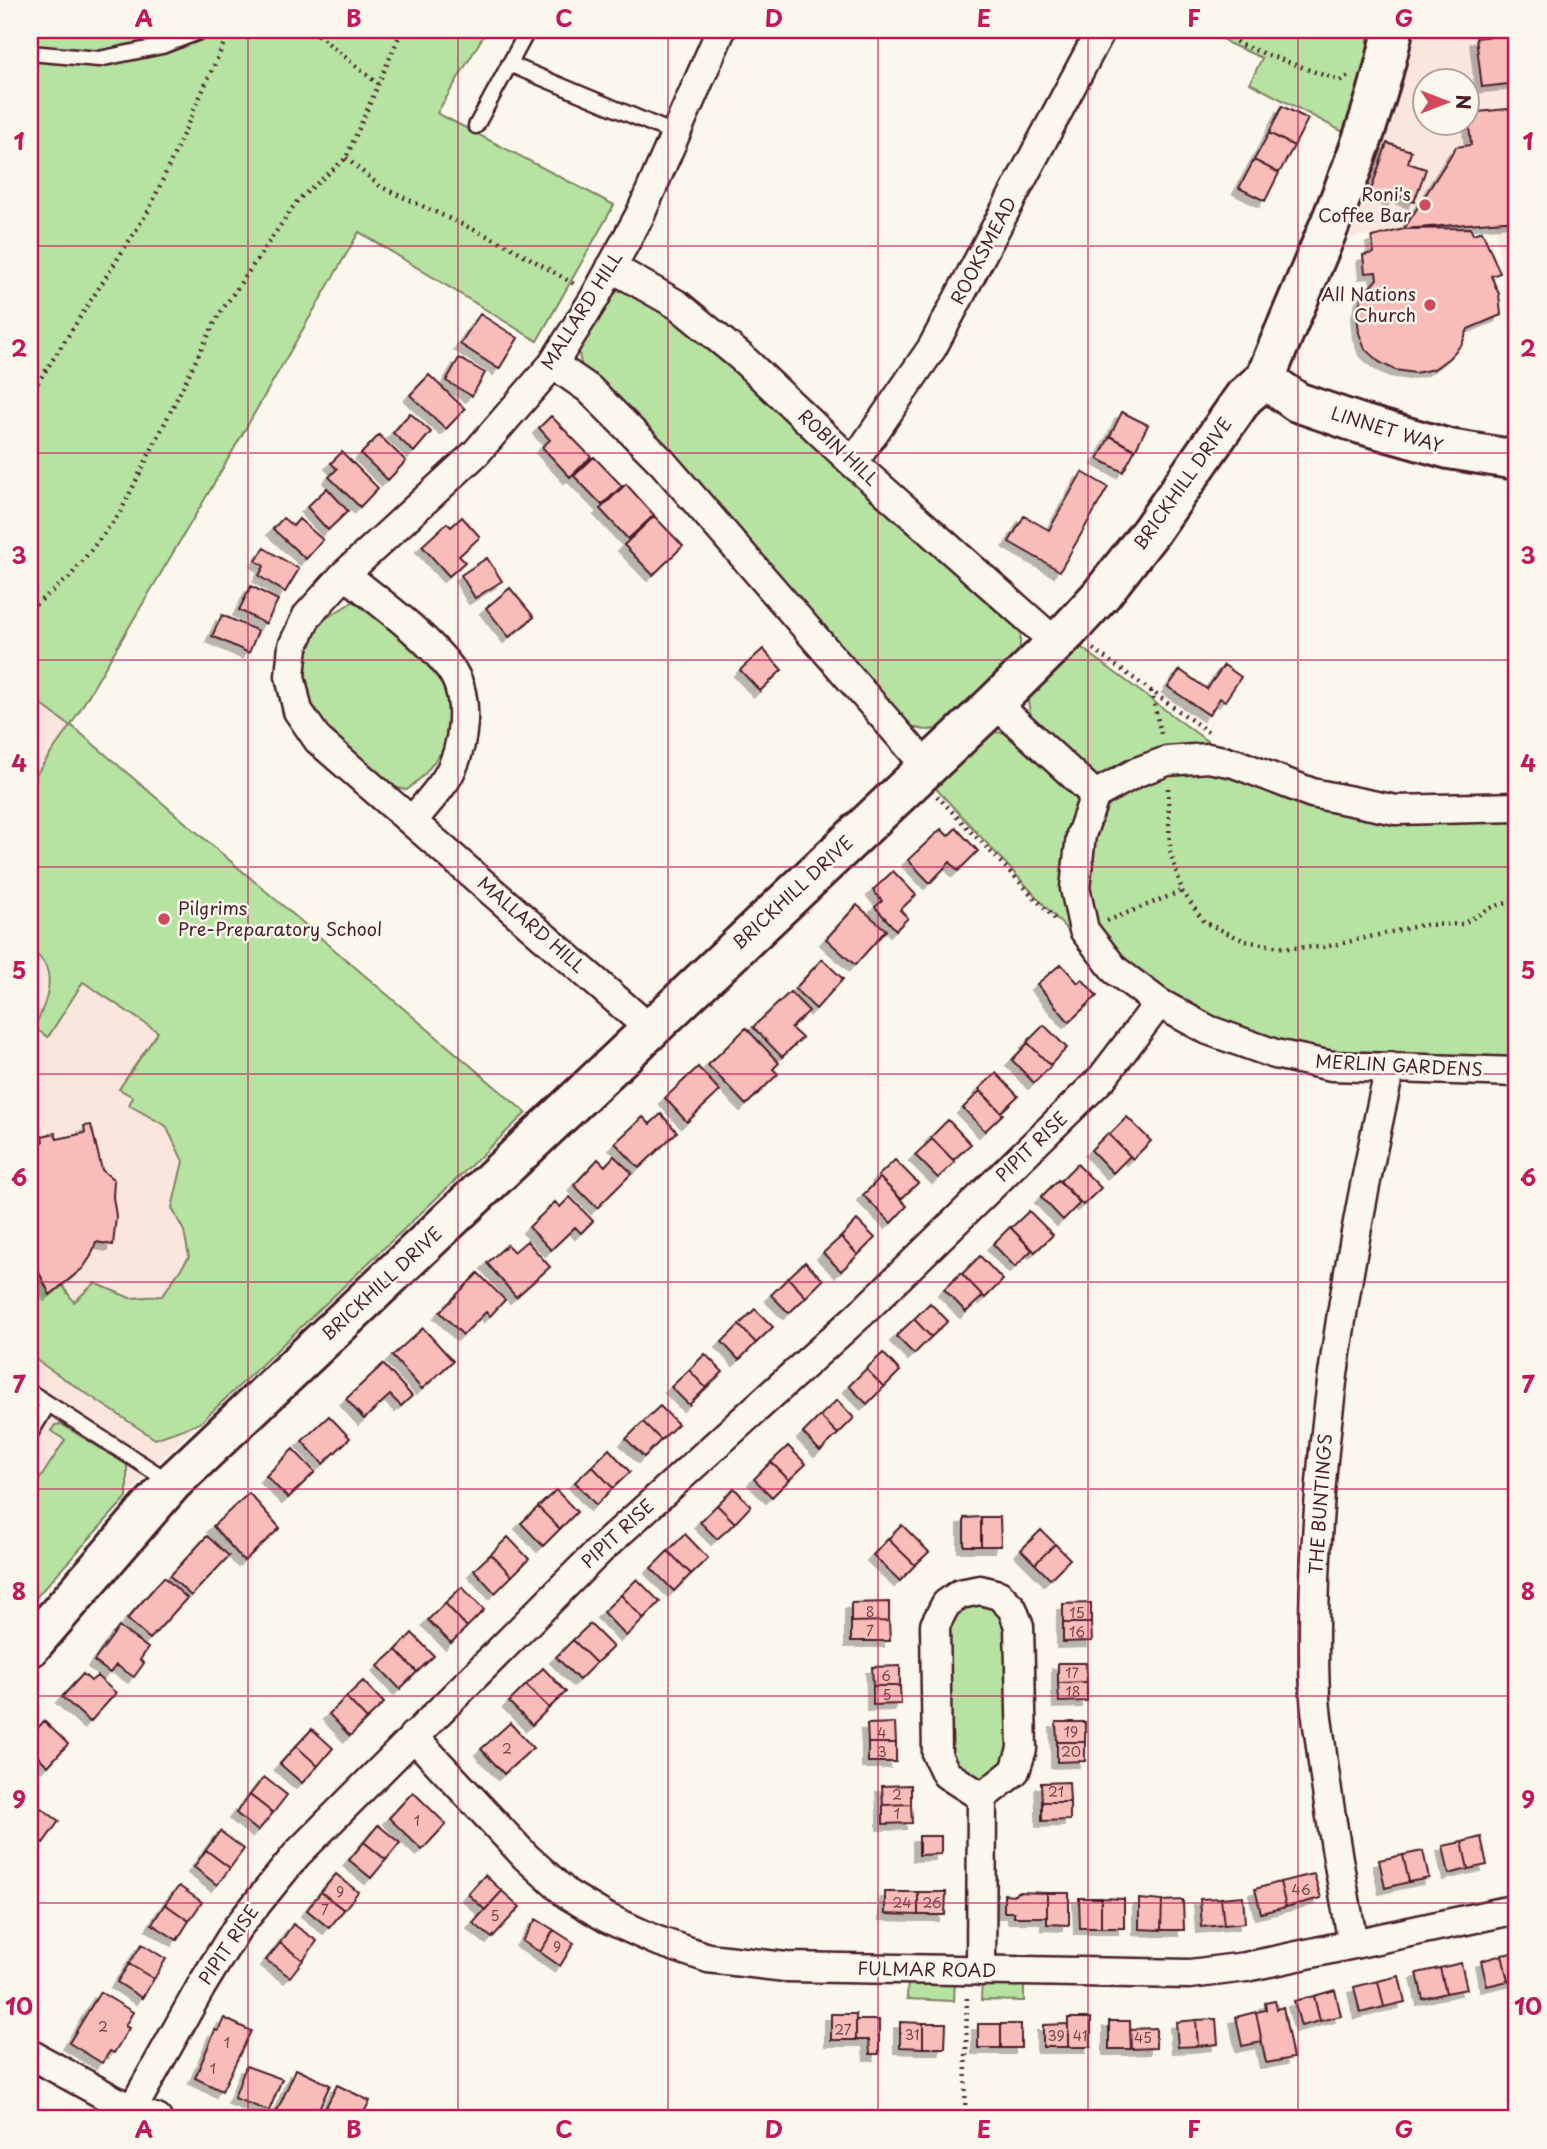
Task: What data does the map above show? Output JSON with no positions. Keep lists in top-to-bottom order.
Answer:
{
  "streets": {
    "street": [
      "ROOKSMEAD",
      "MALLARD HILL",
      "LINNET WAY",
      "ROBIN HILL",
      "BRICKHILL DRIVE",
      "MERLIN GARDENS",
      "PIPIT RISE",
      "THE BUNTINGS",
      "FULMAR ROAD"
    ]
  },
  "crossings": [
    ["ROOKSMEAD", "ROBIN HILL"],
    ["MALLARD HILL", "ROBIN HILL"],
    ["MALLARD HILL", "BRICKHILL DRIVE"],
    ["LINNET WAY", "BRICKHILL DRIVE"],
    ["ROBIN HILL", "BRICKHILL DRIVE"],
    ["MERLIN GARDENS", "PIPIT RISE"],
    ["MERLIN GARDENS", "THE BUNTINGS"],
    ["PIPIT RISE", "FULMAR ROAD"],
    ["THE BUNTINGS", "FULMAR ROAD"]
  ],
  "places": ["Roni's Coffee Bar", "All Nations Church", "Pilgrims Pre-Preparatory School"],
  "house_numbers": [
    "8",
    "15",
    "7",
    "16",
    "17",
    "6",
    "18",
    "5",
    "19",
    "4",
    "2",
    "3",
    "20",
    "21",
    "2",
    "1",
    "1",
    "46",
    "9",
    "24",
    "26",
    "7",
    "5",
    "9",
    "2",
    "27",
    "31",
    "39",
    "41",
    "45",
    "1",
    "1"
  ],
  "north": "right",
  "grid": {
    "columns": [
      "A",
      "B",
      "C",
      "D",
      "E",
      "F",
      "G"
    ],
    "rows": [
      "1",
      "2",
      "3",
      "4",
      "5",
      "6",
      "7",
      "8",
      "9",
      "10"
    ]
  }
}
